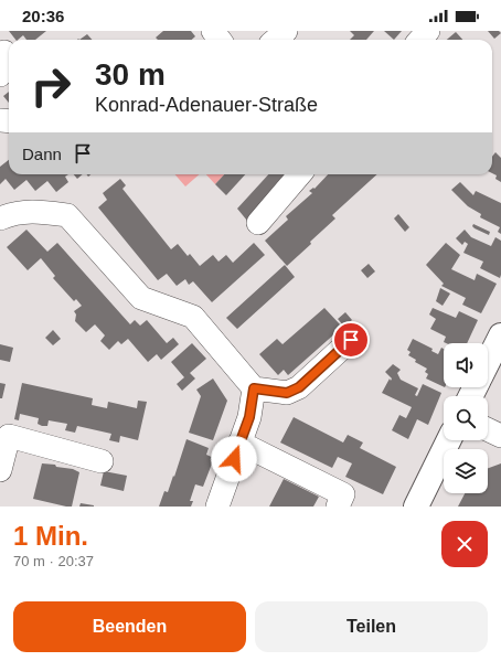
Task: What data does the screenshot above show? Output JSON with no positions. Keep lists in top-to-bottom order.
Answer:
{
  "page": {
    "status": "20:36",
    "turn": ["30 m", "Konrad-Adenauer-Straße"],
    "then": "Dann",
    "heading": ["1 Min.", "70 m · 20:37"],
    "buttons": ["Beenden", "Teilen"]
  }
}
